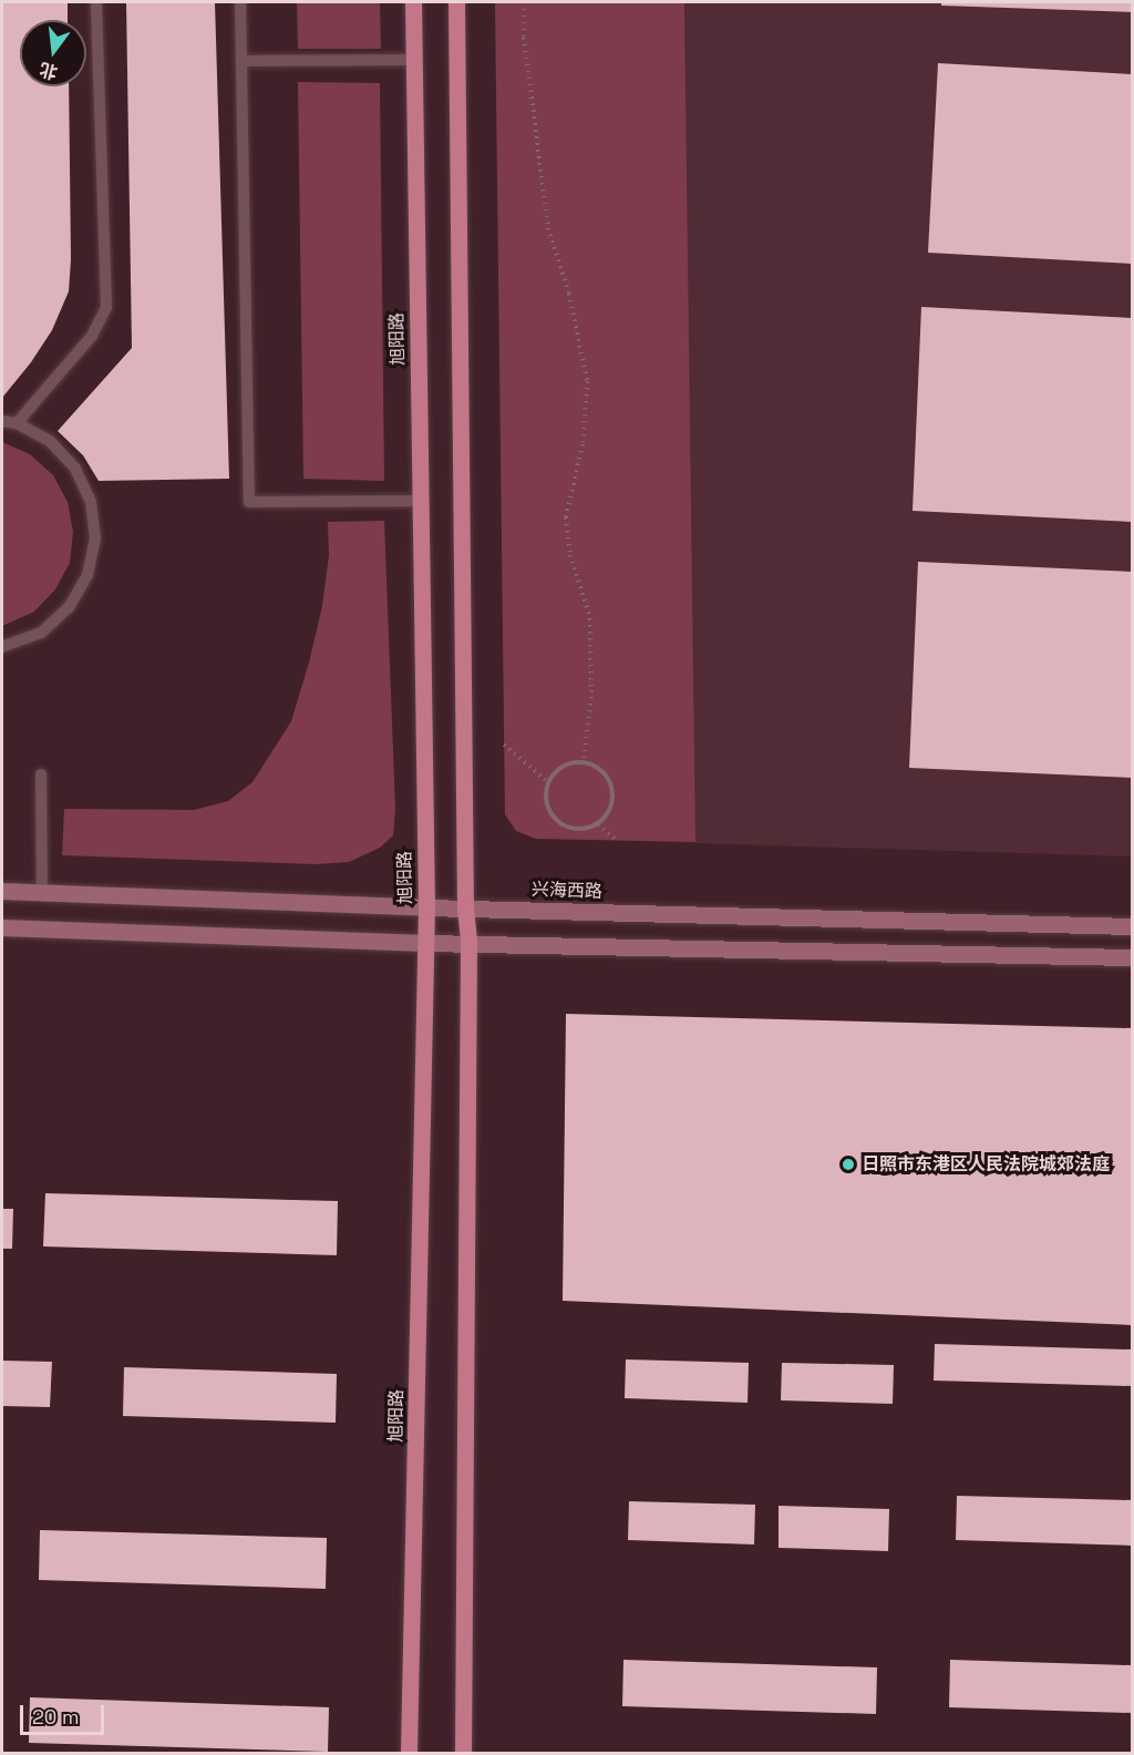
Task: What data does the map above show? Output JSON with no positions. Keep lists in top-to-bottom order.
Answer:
{
  "streets": {
    "main road": ["旭阳路", "兴海西路"]
  },
  "crossings": [
    ["旭阳路", "兴海西路"]
  ],
  "places": ["日照市东港区人民法院城郊法庭"],
  "scale_bar": "20 m",
  "north": "bottom"
}
